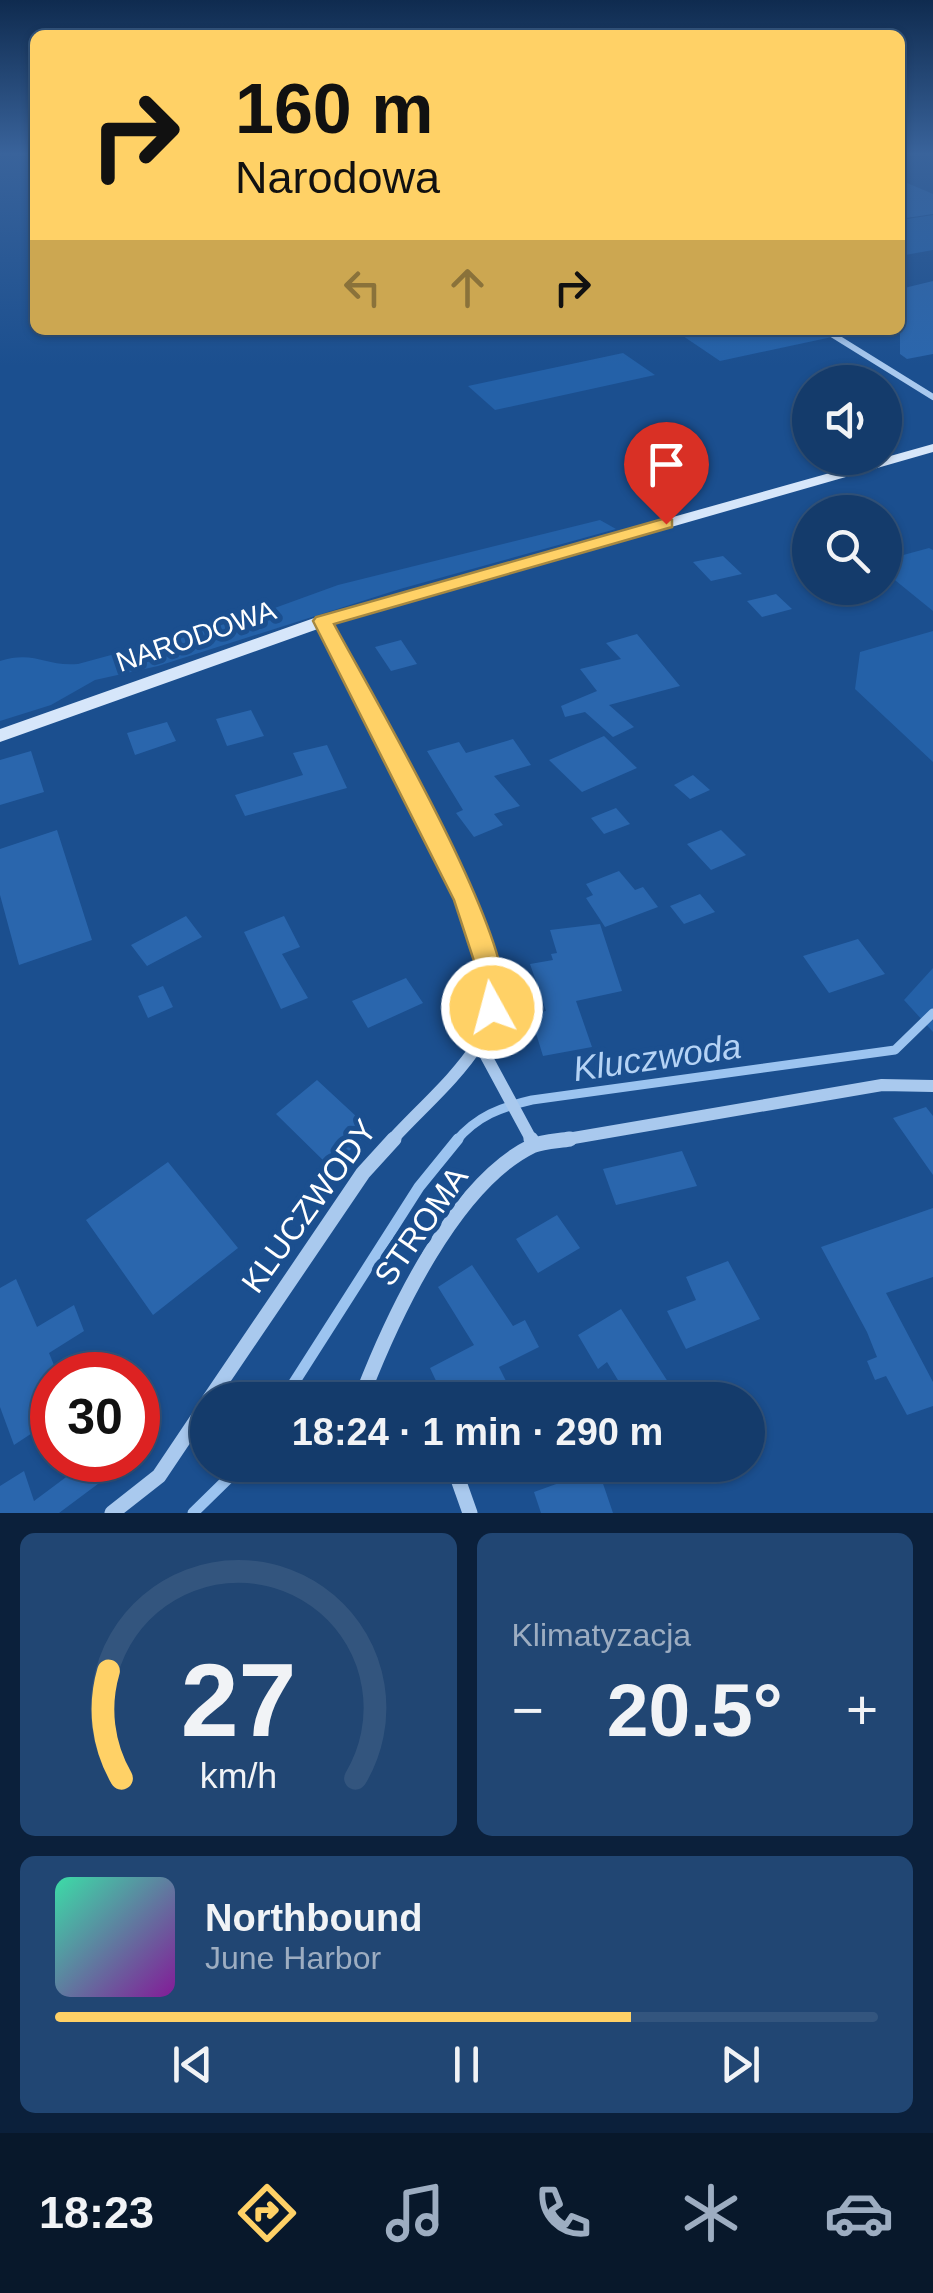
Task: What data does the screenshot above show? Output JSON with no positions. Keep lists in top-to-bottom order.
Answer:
{
  "streets": {
    "street": ["NARODOWA", "KLUCZWODY", "STROMA"]
  },
  "crossings": [
    ["NARODOWA", "KLUCZWODY"]
  ],
  "water": ["Kluczwoda"],
  "page": {
    "turn": ["160 m", "Narodowa"],
    "limit": "30",
    "trip": "18:24 · 1 min · 290 m",
    "tile": "Klimatyzacja",
    "heat": ["−", "20.5°", "+"],
    "song": ["Northbound", "June Harbor"],
    "tabs": "18:23",
    "gauge": ["27", "km/h"]
  }
}
